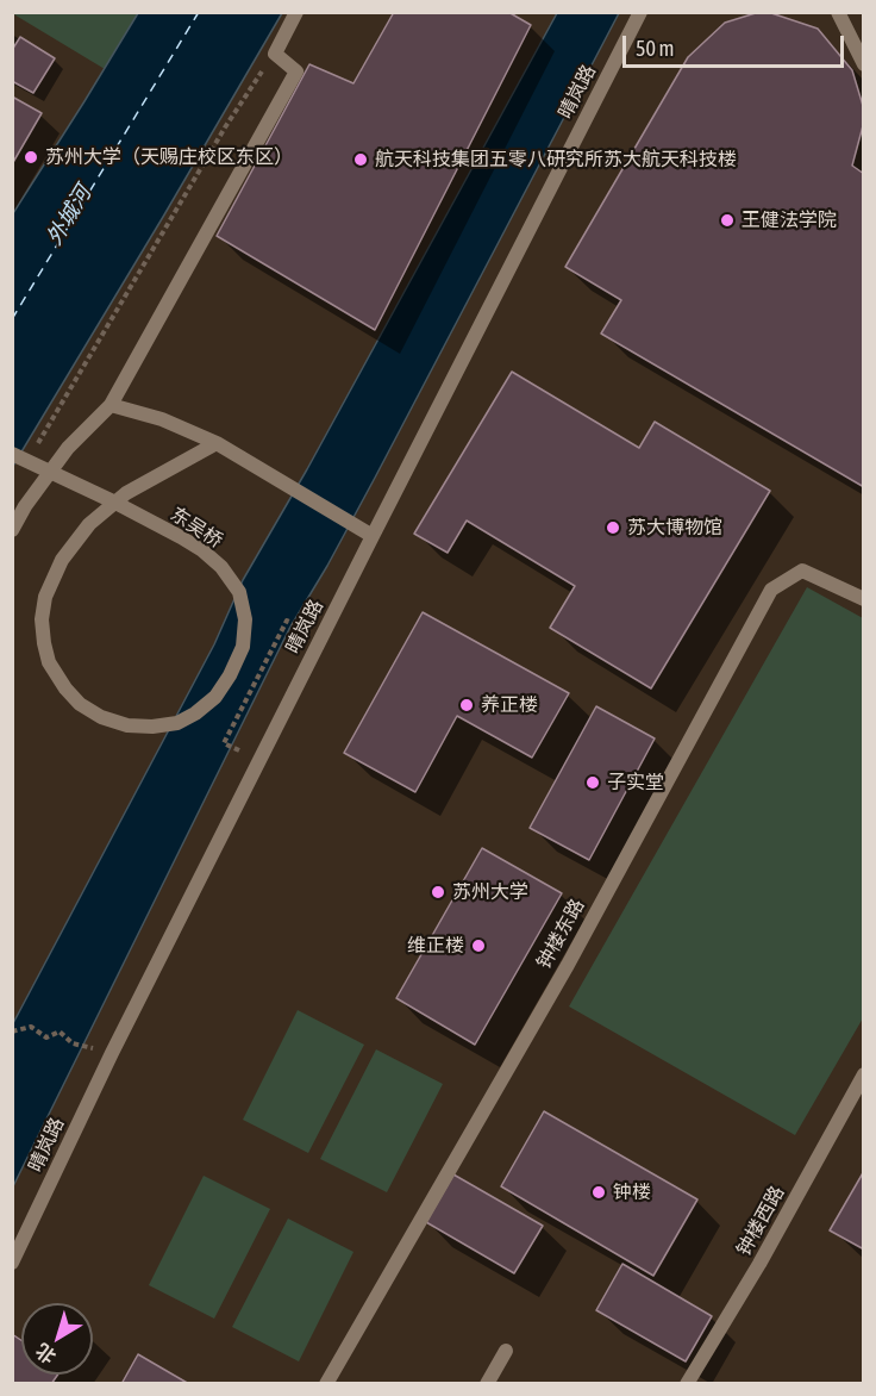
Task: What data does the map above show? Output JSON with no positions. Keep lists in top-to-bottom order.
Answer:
{
  "streets": {
    "lane": [
      "晴岚路",
      "东吴桥",
      "钟楼东路",
      "钟楼西路"
    ]
  },
  "water": ["外城河"],
  "places": [
    "苏州大学（天赐庄校区东区）",
    "航天科技集团五零八研究所苏大航天科技楼",
    "王健法学院",
    "苏大博物馆",
    "养正楼",
    "子实堂",
    "苏州大学",
    "维正楼",
    "钟楼"
  ],
  "scale_bar": "50 m",
  "north": "bottom left"
}
